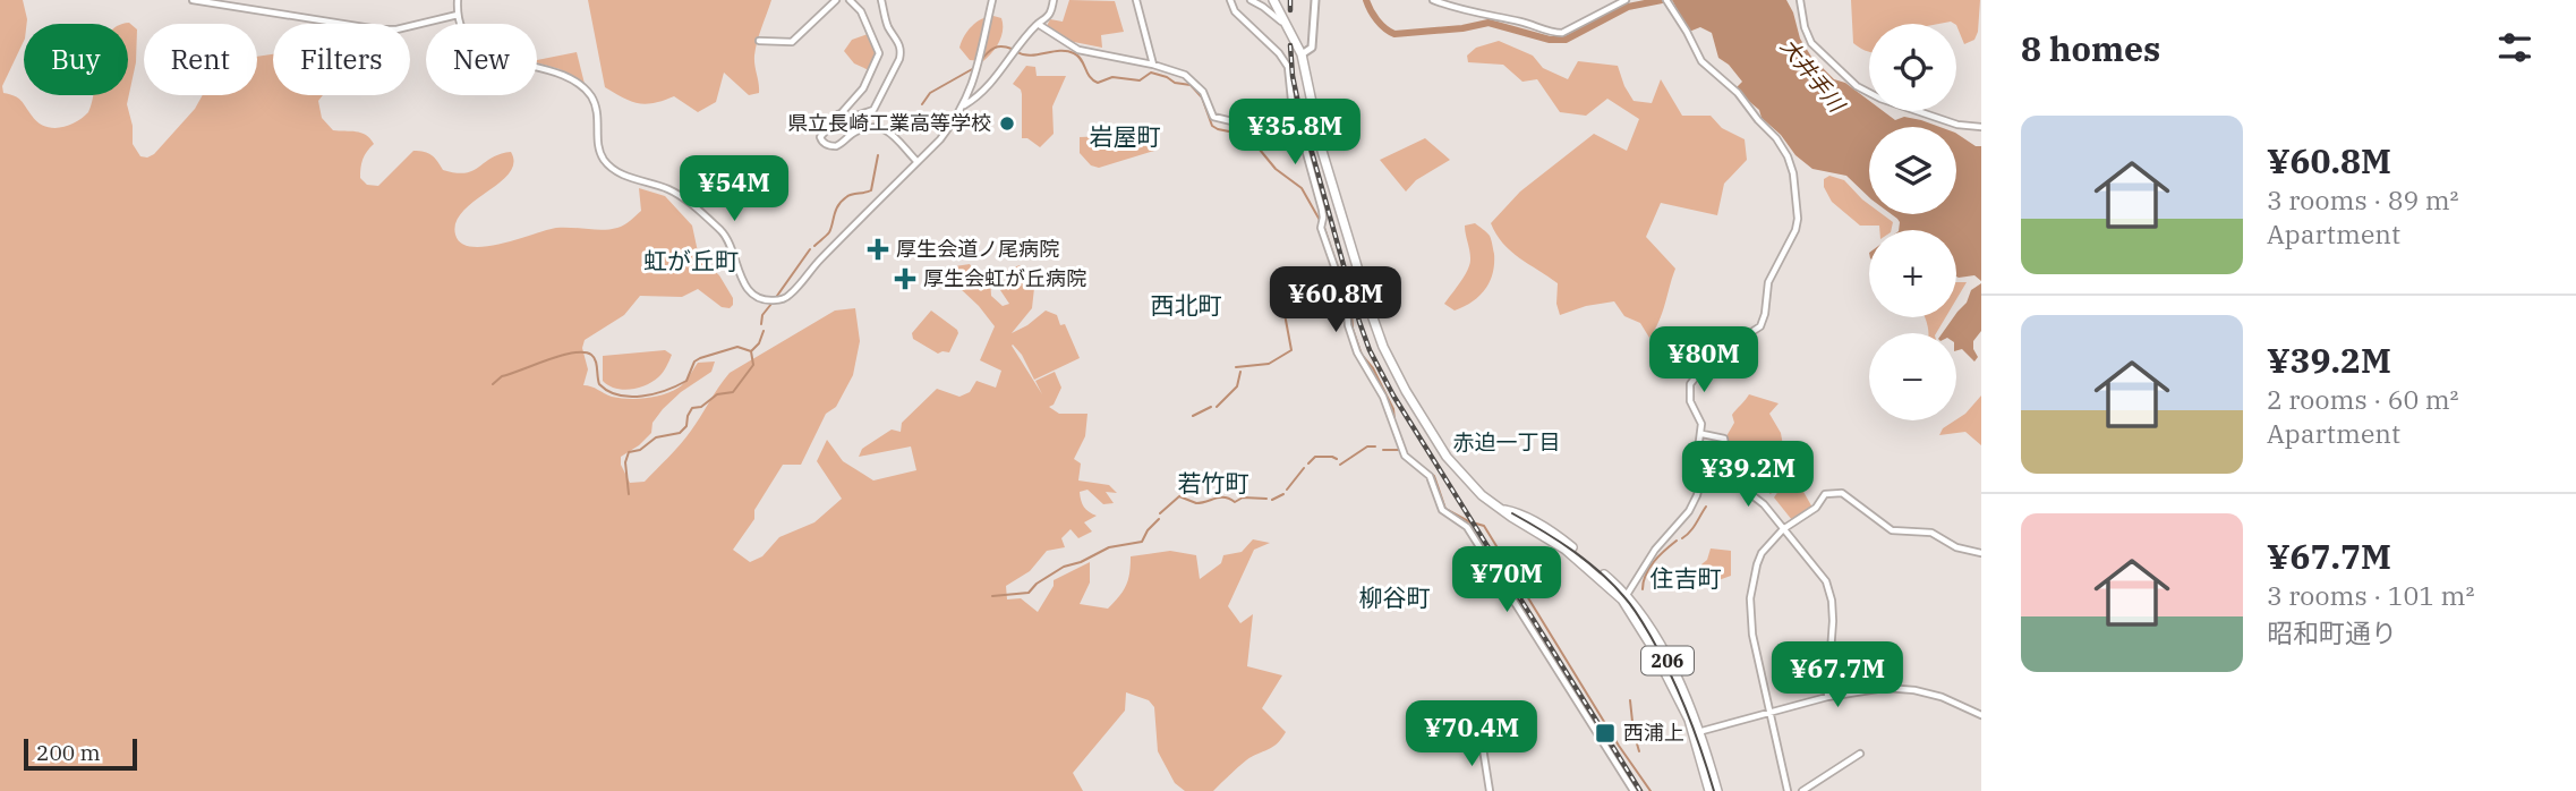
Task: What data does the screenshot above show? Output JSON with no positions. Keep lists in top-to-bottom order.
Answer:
{
  "streets": {
    "highway": ["206"]
  },
  "districts": [
    "岩屋町",
    "虹が丘町",
    "西北町",
    "赤迫一丁目",
    "若竹町",
    "住吉町",
    "柳谷町"
  ],
  "water": ["大井手川"],
  "places": {
    "other": ["県立長崎工業高等学校"],
    "health": ["厚生会道ノ尾病院", "厚生会虹が丘病院"],
    "transit": ["西浦上"]
  },
  "scale_bar": "200 m",
  "page": {
    "heading": "8 homes",
    "map_buttons": ["+", "−"],
    "chip": [
      "Buy",
      "Rent",
      "Filters",
      "New"
    ],
    "list": [
      {
        "name": "¥60.8M",
        "note": "3 rooms · 89 m² · Apartment"
      },
      {
        "name": "¥39.2M",
        "note": "2 rooms · 60 m² · Apartment"
      },
      {
        "name": "¥67.7M",
        "note": "3 rooms · 101 m² · 昭和町通り"
      }
    ],
    "price": [
      "¥35.8M",
      "¥54M",
      "¥60.8M",
      "¥80M",
      "¥39.2M",
      "¥70M",
      "¥67.7M",
      "¥70.4M"
    ],
    "scale": "200 m"
  }
}
